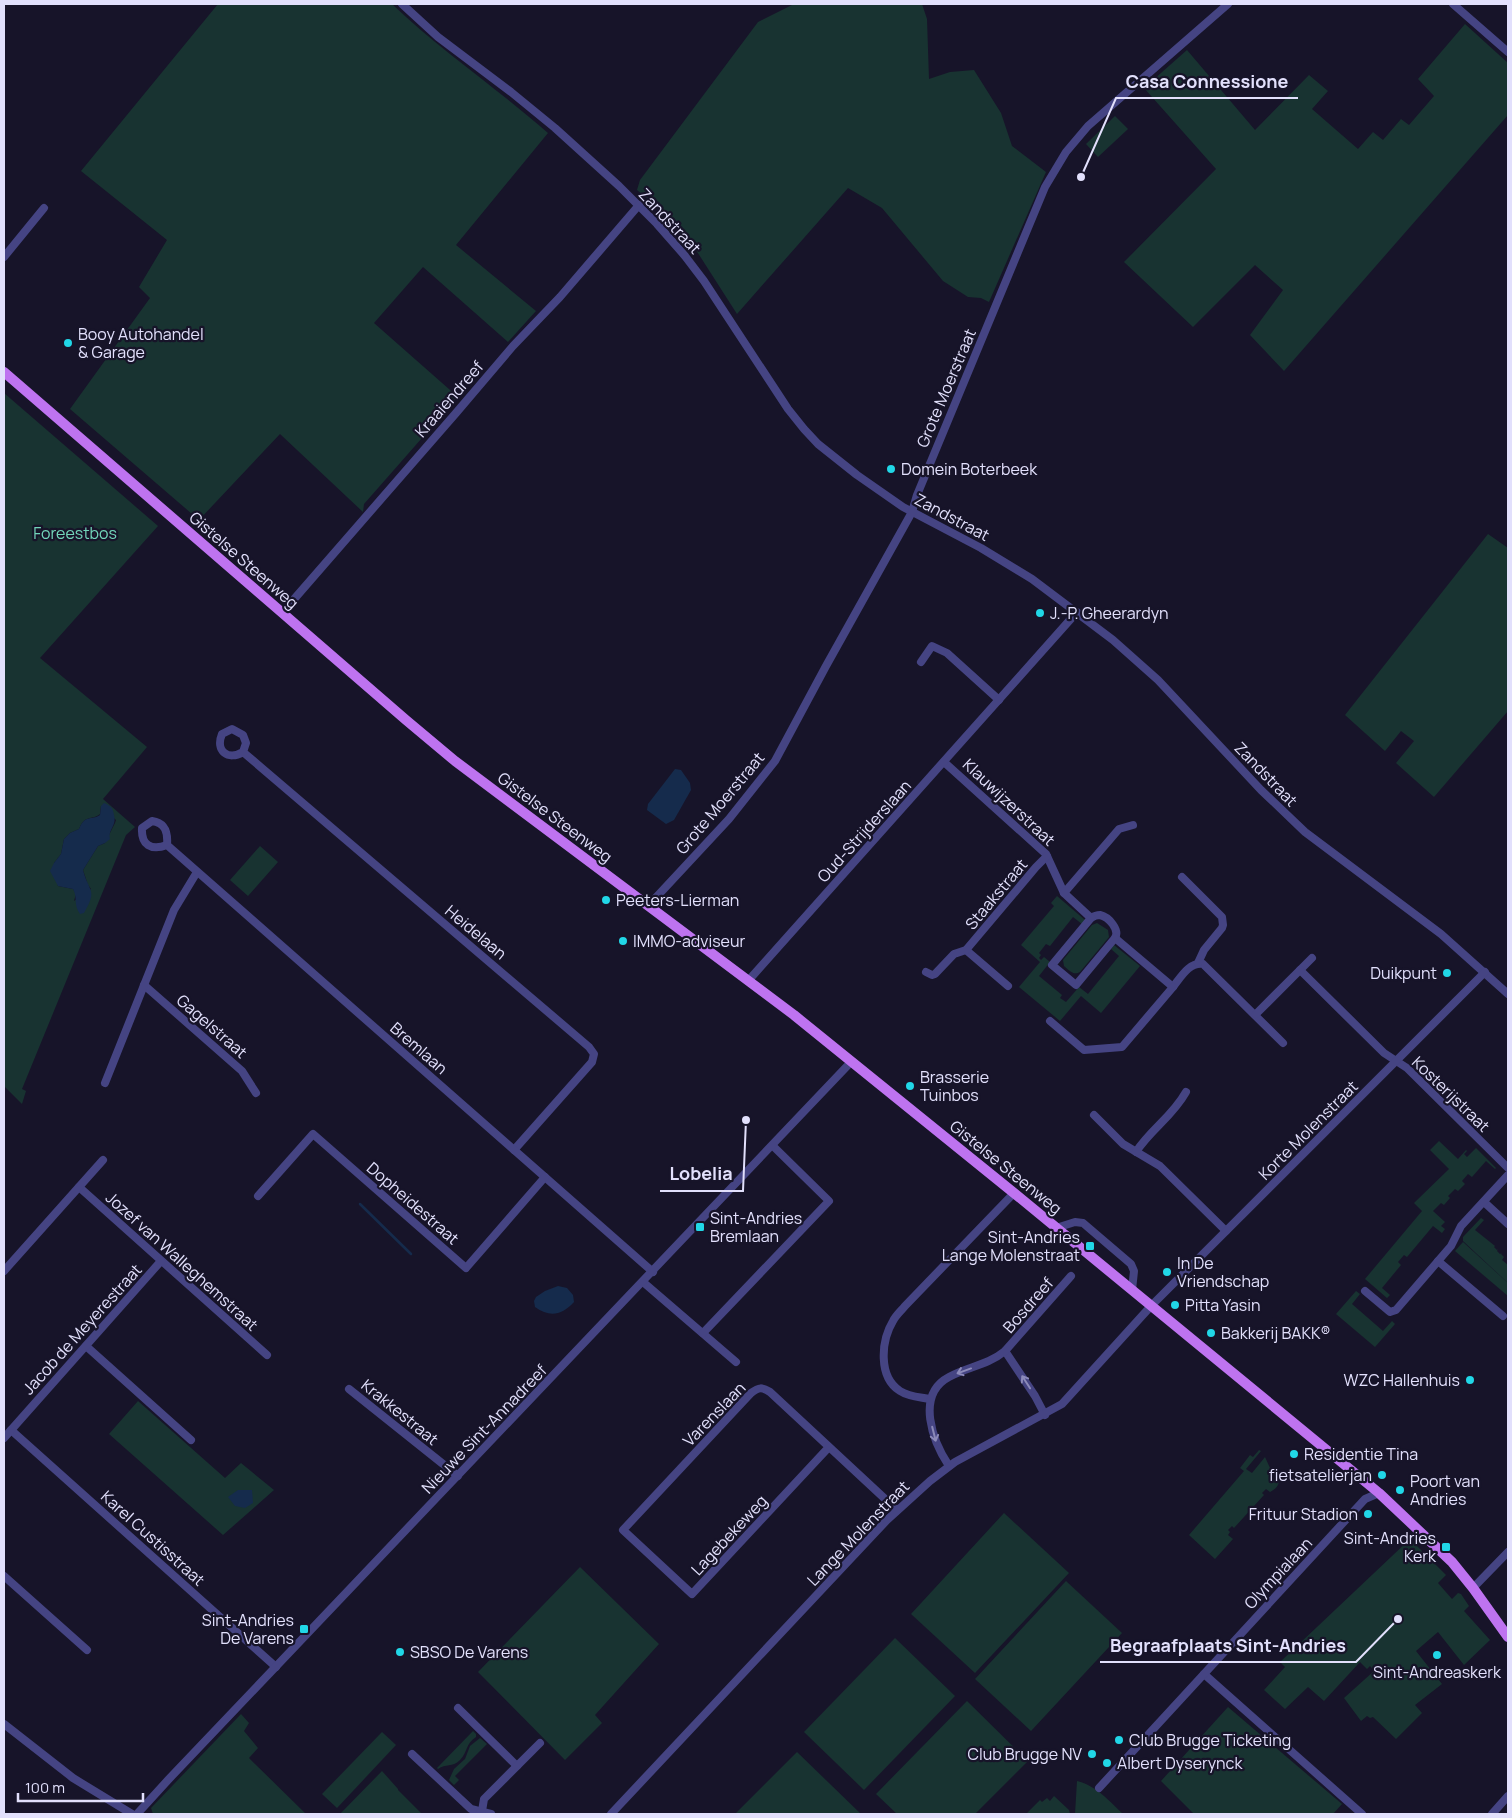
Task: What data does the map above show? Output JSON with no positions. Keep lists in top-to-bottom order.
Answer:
{
  "streets": {
    "main road": ["Gistelse Steenweg"],
    "street": [
      "Zandstraat",
      "Grote Moerstraat",
      "Kraaiendreef",
      "Klauwijzerstraat",
      "Oud-Strijderslaan",
      "Staakstraat",
      "Heidelaan",
      "Gagelstraat",
      "Bremlaan",
      "Kosterijstraat",
      "Korte Molenstraat",
      "Dopheidestraat",
      "Jozef van Walleghemstraat",
      "Bosdreef",
      "Jacob de Meyerestraat",
      "Krakkestraat",
      "Varenslaan",
      "Nieuwe Sint-Annadreef",
      "Lange Molenstraat",
      "Lagebekeweg",
      "Karel Custisstraat",
      "Olympialaan"
    ]
  },
  "crossings": [
    ["Zandstraat", "Grote Moerstraat"],
    ["Zandstraat", "Kraaiendreef"],
    ["Zandstraat", "Oud-Strijderslaan"],
    ["Zandstraat", "Korte Molenstraat"],
    ["Grote Moerstraat", "Gistelse Steenweg"],
    ["Kraaiendreef", "Gistelse Steenweg"],
    ["Gistelse Steenweg", "Oud-Strijderslaan"],
    ["Gistelse Steenweg", "Korte Molenstraat"],
    ["Gistelse Steenweg", "Nieuwe Sint-Annadreef"],
    ["Gistelse Steenweg", "Lange Molenstraat"],
    ["Gistelse Steenweg", "Olympialaan"],
    ["Klauwijzerstraat", "Oud-Strijderslaan"],
    ["Klauwijzerstraat", "Staakstraat"],
    ["Heidelaan", "Bremlaan"],
    ["Bremlaan", "Dopheidestraat"],
    ["Bremlaan", "Nieuwe Sint-Annadreef"],
    ["Kosterijstraat", "Korte Molenstraat"],
    ["Korte Molenstraat", "Lange Molenstraat"],
    ["Jozef van Walleghemstraat", "Jacob de Meyerestraat"],
    ["Bosdreef", "Lange Molenstraat"],
    ["Jacob de Meyerestraat", "Karel Custisstraat"],
    ["Krakkestraat", "Nieuwe Sint-Annadreef"],
    ["Varenslaan", "Lange Molenstraat"],
    ["Varenslaan", "Lagebekeweg"],
    ["Nieuwe Sint-Annadreef", "Karel Custisstraat"]
  ],
  "parks": ["Foreestbos"],
  "places": {
    "other": [
      "Casa Connessione",
      "Booy Autohandel & Garage",
      "Domein Boterbeek",
      "J.-P. Gheerardyn",
      "Peeters-Lierman",
      "IMMO-adviseur",
      "Duikpunt",
      "Brasserie Tuinbos",
      "Lobelia",
      "In De Vriendschap",
      "Pitta Yasin",
      "Bakkerij BAKK®",
      "WZC Hallenhuis",
      "Residentie Tina",
      "fietsatelierjan",
      "Poort van Andries",
      "Frituur Stadion",
      "Begraafplaats Sint-Andries",
      "SBSO De Varens",
      "Sint-Andreaskerk",
      "Club Brugge Ticketing",
      "Club Brugge NV",
      "Albert Dyserynck"
    ],
    "transit": [
      "Sint-Andries Bremlaan",
      "Sint-Andries Lange Molenstraat",
      "Sint-Andries Kerk",
      "Sint-Andries De Varens"
    ]
  },
  "scale_bar": "100 m"
}
